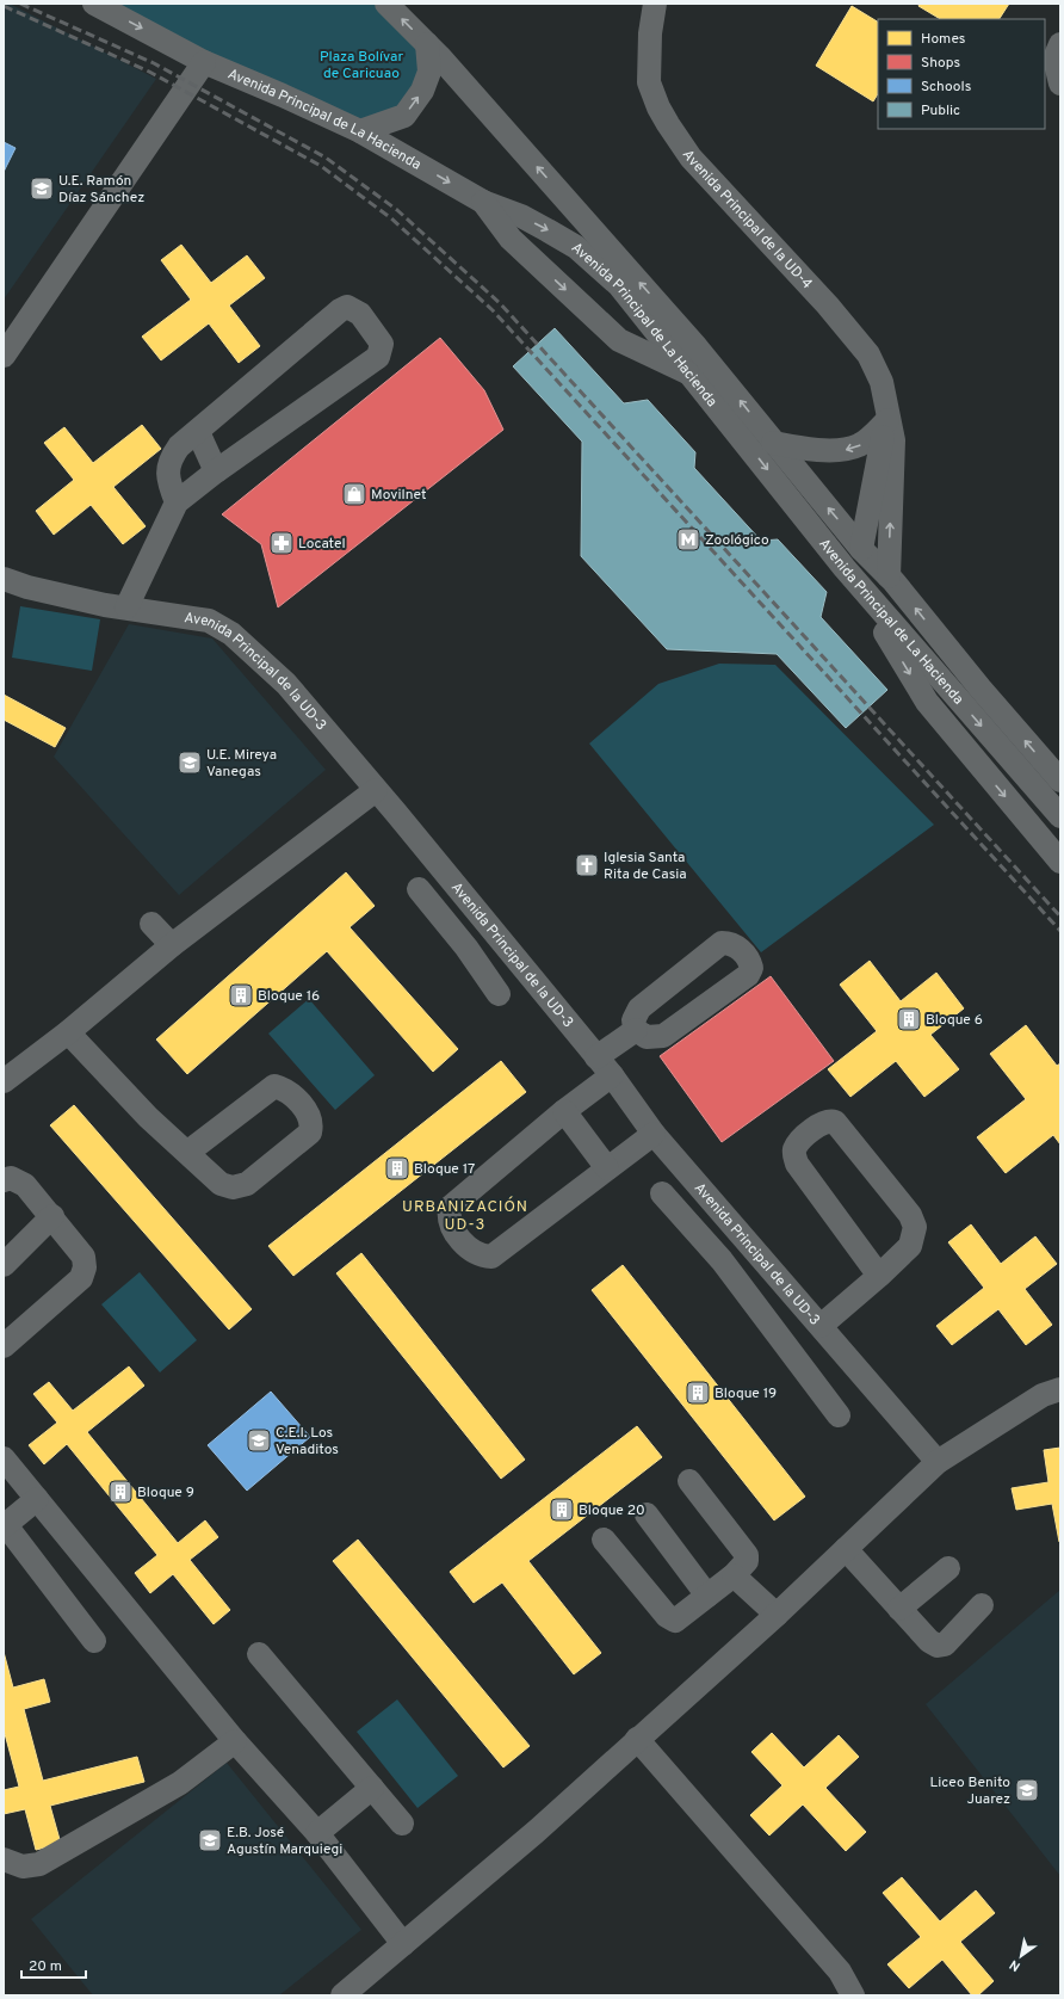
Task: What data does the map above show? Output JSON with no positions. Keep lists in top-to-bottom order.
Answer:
{
  "streets": {
    "street": ["Avenida Principal de La Hacienda", "Avenida Principal de la UD-4", "Avenida Principal de la UD-3"]
  },
  "crossings": [
    ["Avenida Principal de La Hacienda", "Avenida Principal de la UD-4"]
  ],
  "districts": ["URBANIZACIÓN UD-3"],
  "parks": ["Plaza Bolívar de Caricuao"],
  "places": {
    "school or university": [
      "U.E. Ramón Díaz Sánchez",
      "U.E. Mireya Vanegas",
      "C.E.I. Los Venaditos",
      "Liceo Benito Juarez",
      "E.B. José Agustín Marquiegi"
    ],
    "shop": ["Movilnet"],
    "metro station": ["Zoológico"],
    "pharmacy": ["Locatel"],
    "church": ["Iglesia Santa Rita de Casia"],
    "building": [
      "Bloque 16",
      "Bloque 6",
      "Bloque 17",
      "Bloque 19",
      "Bloque 9",
      "Bloque 20"
    ]
  },
  "legend": [
    "Homes",
    "Shops",
    "Schools",
    "Public"
  ],
  "scale_bar": "20 m",
  "north": "bottom left"
}
